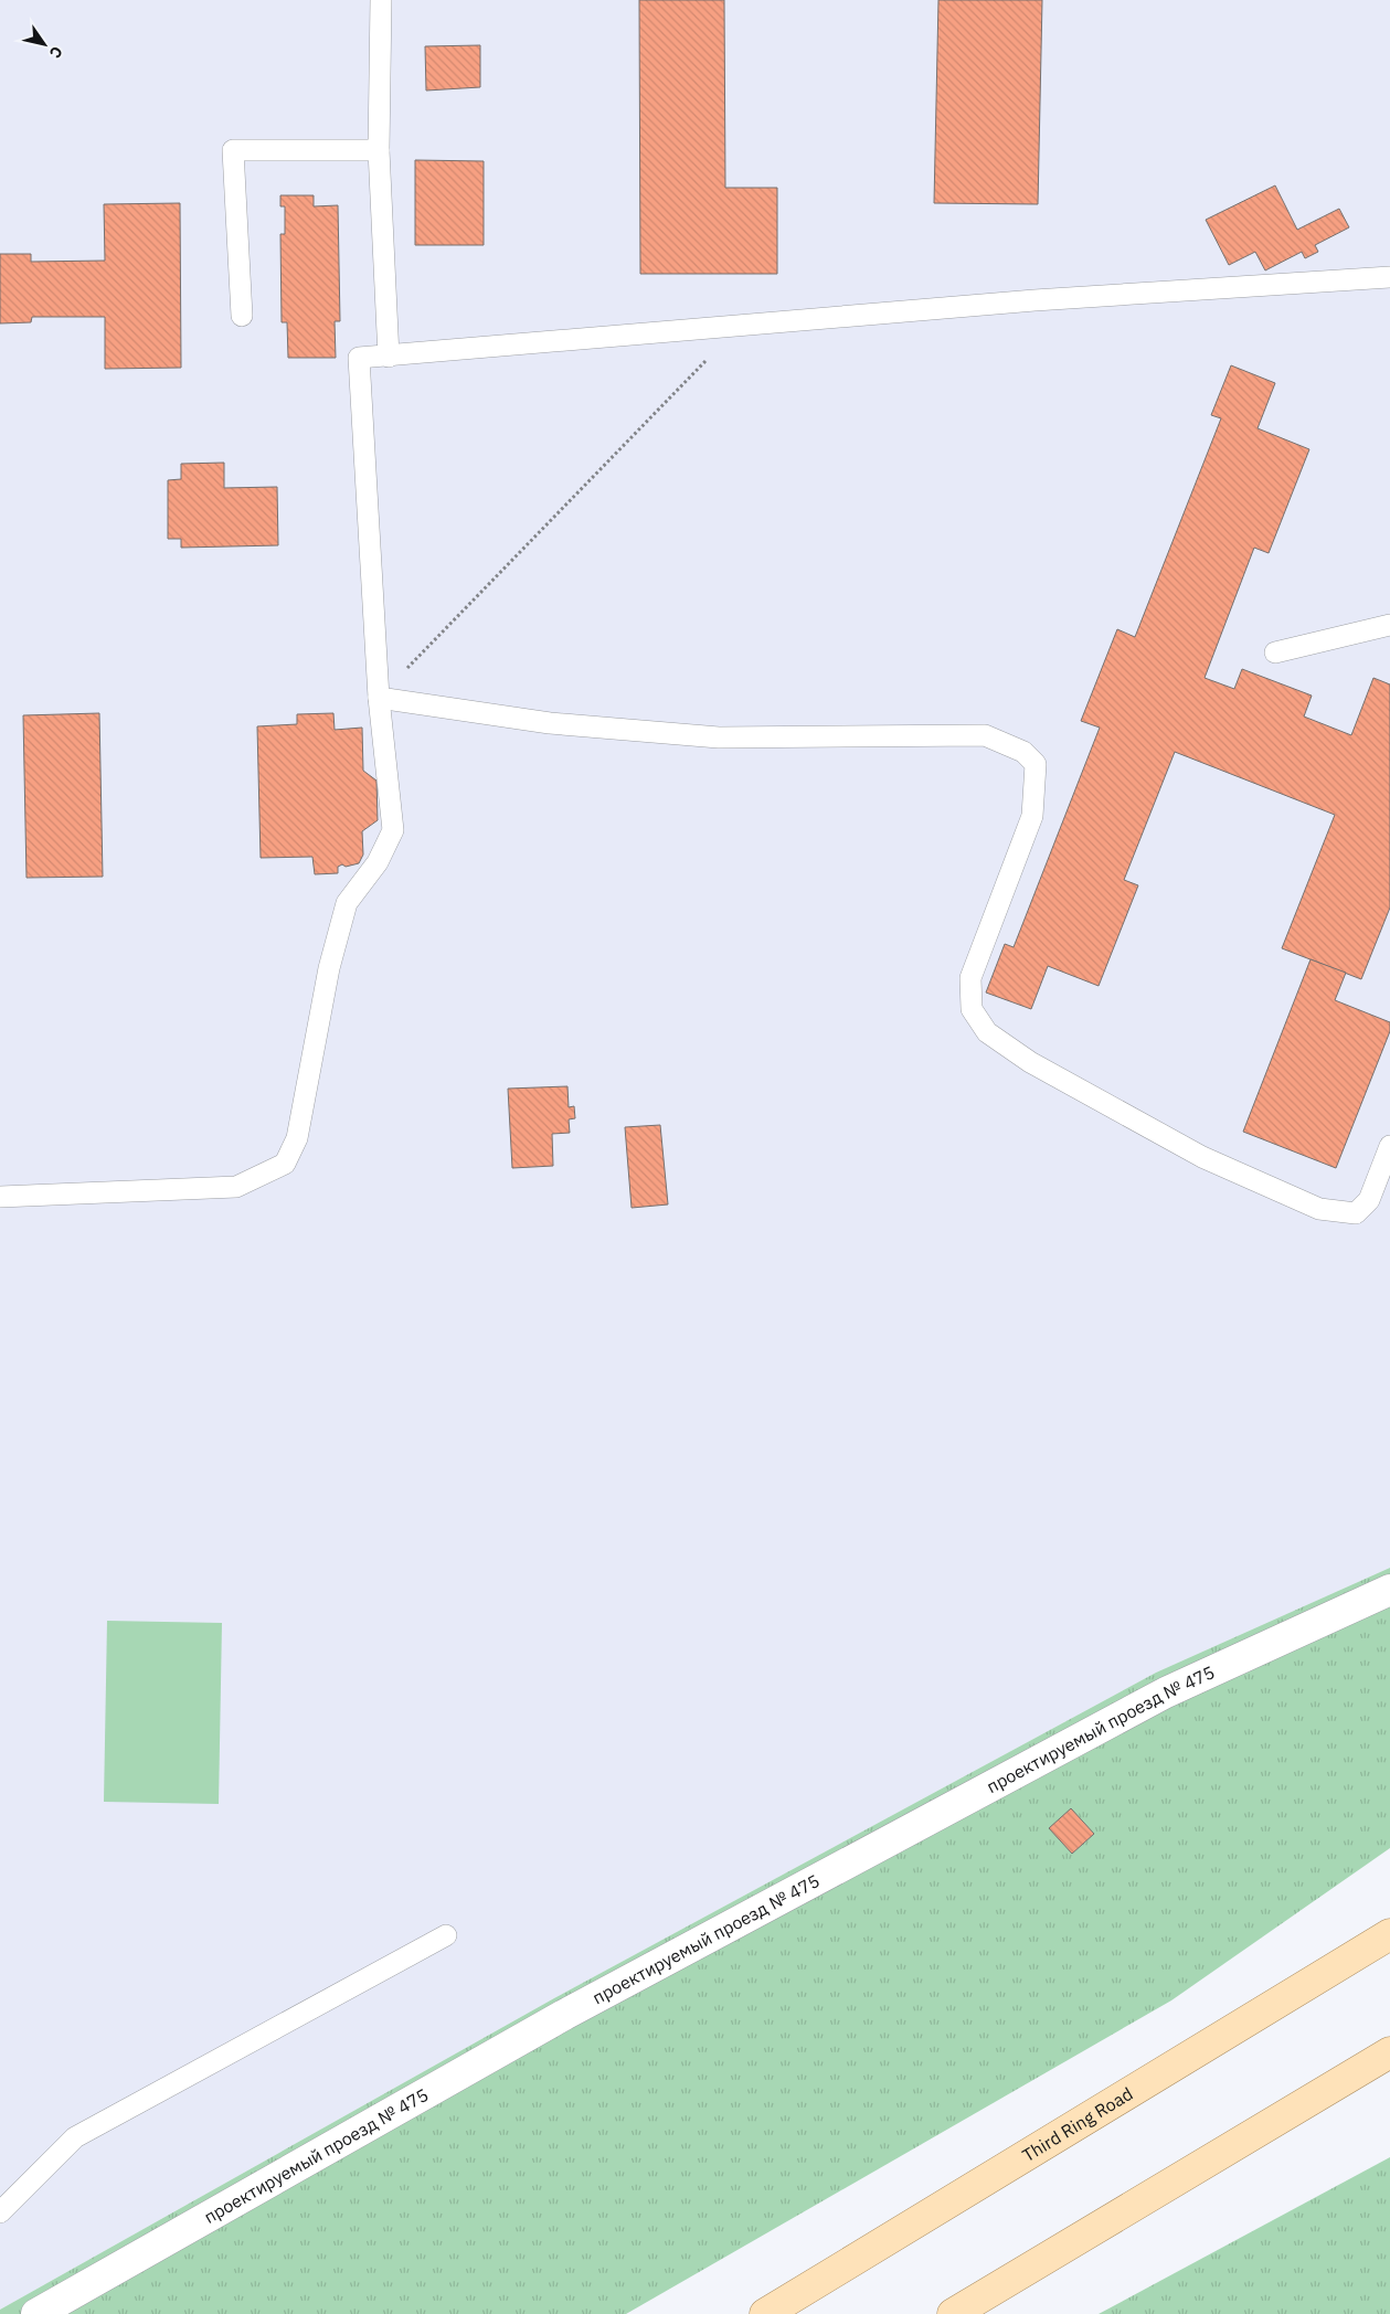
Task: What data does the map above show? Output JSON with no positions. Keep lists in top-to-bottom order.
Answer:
{
  "streets": {
    "main road": ["Third Ring Road"],
    "street": ["проектируемый проезд № 475"]
  },
  "north": "bottom right"
}
